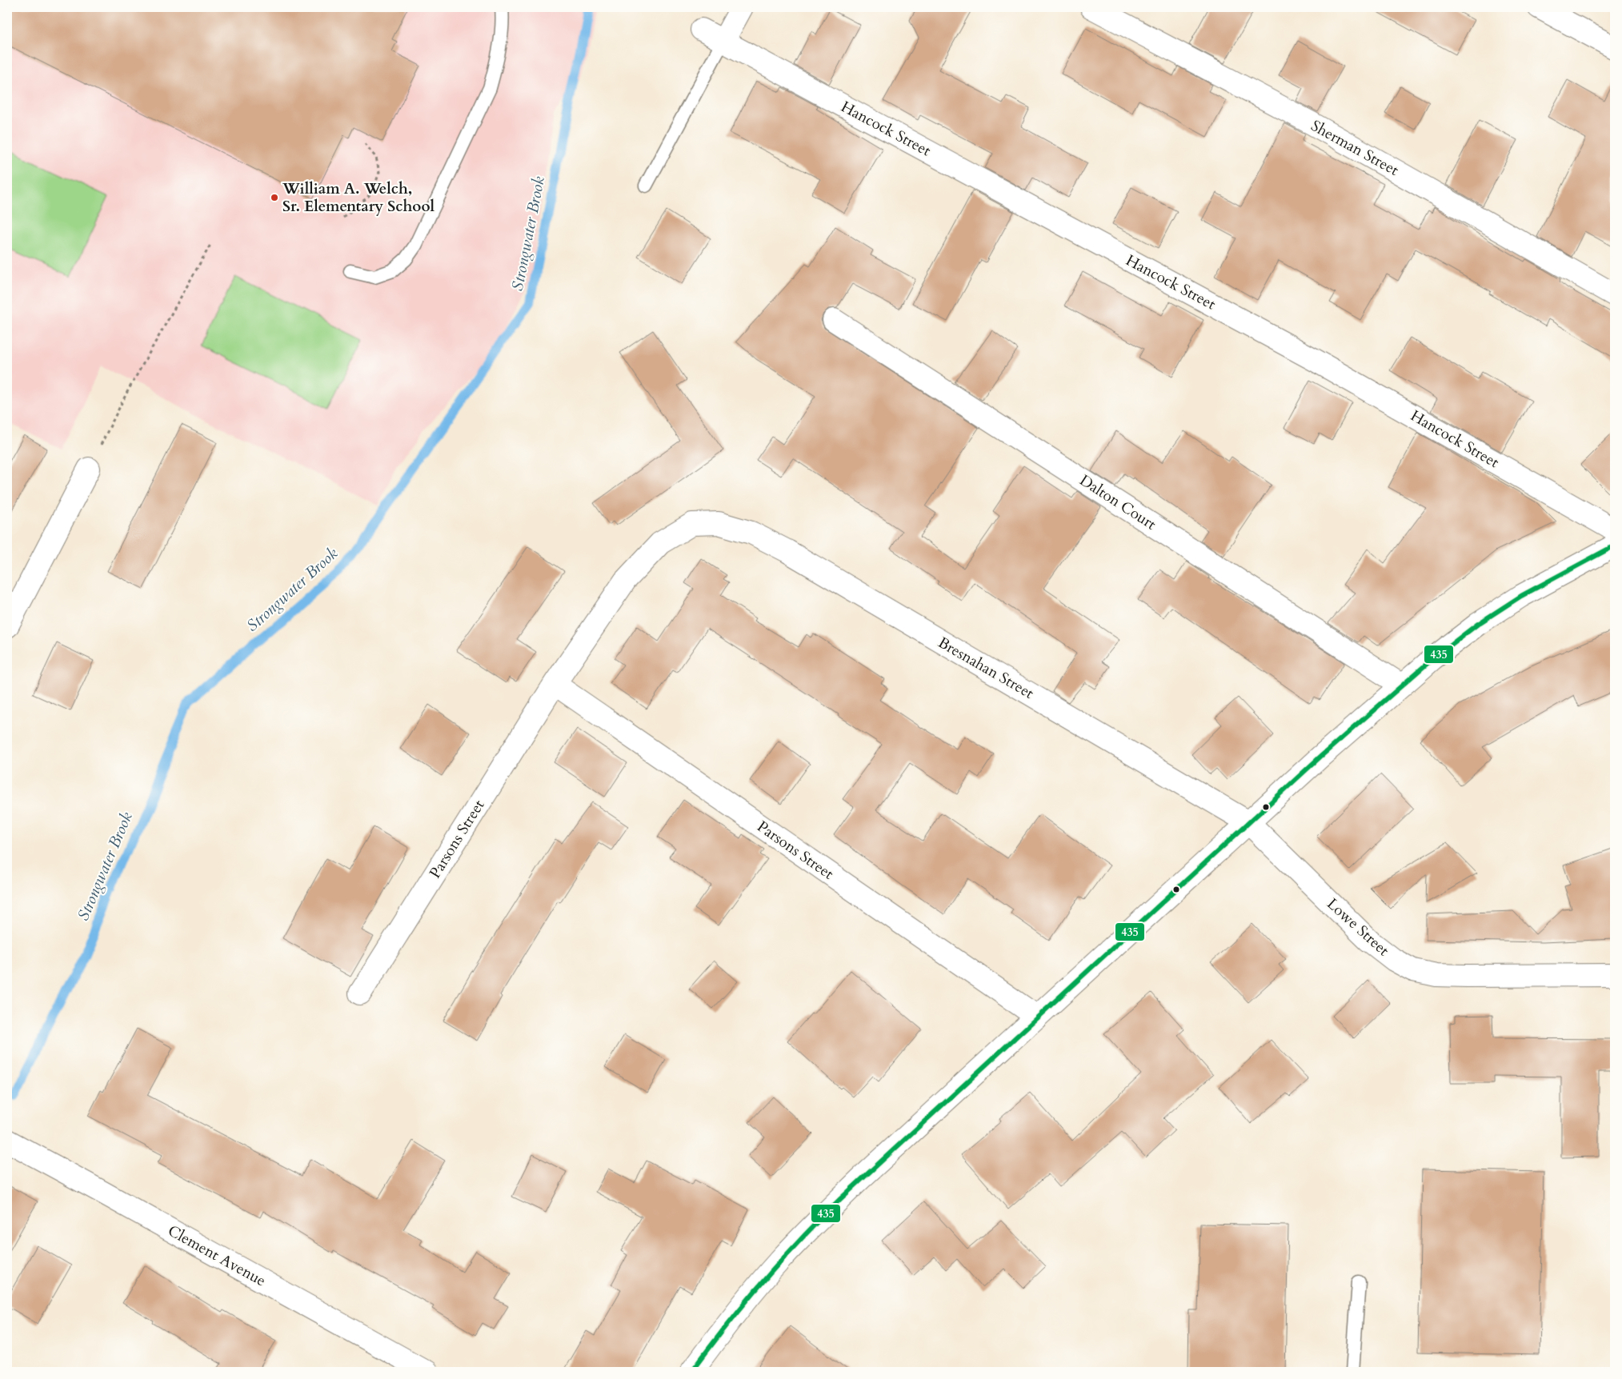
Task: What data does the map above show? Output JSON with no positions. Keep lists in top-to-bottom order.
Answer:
{
  "streets": {
    "street": [
      "Hancock Street",
      "Sherman Street",
      "Dalton Court",
      "Bresnahan Street",
      "Parsons Street",
      "Lowe Street",
      "Clement Avenue"
    ]
  },
  "crossings": [
    ["Bresnahan Street", "Parsons Street"],
    ["Bresnahan Street", "Lowe Street"]
  ],
  "water": ["Strongwater Brook"],
  "places": ["William A. Welch, Sr. Elementary School"],
  "lines": ["transit line 435"]
}
